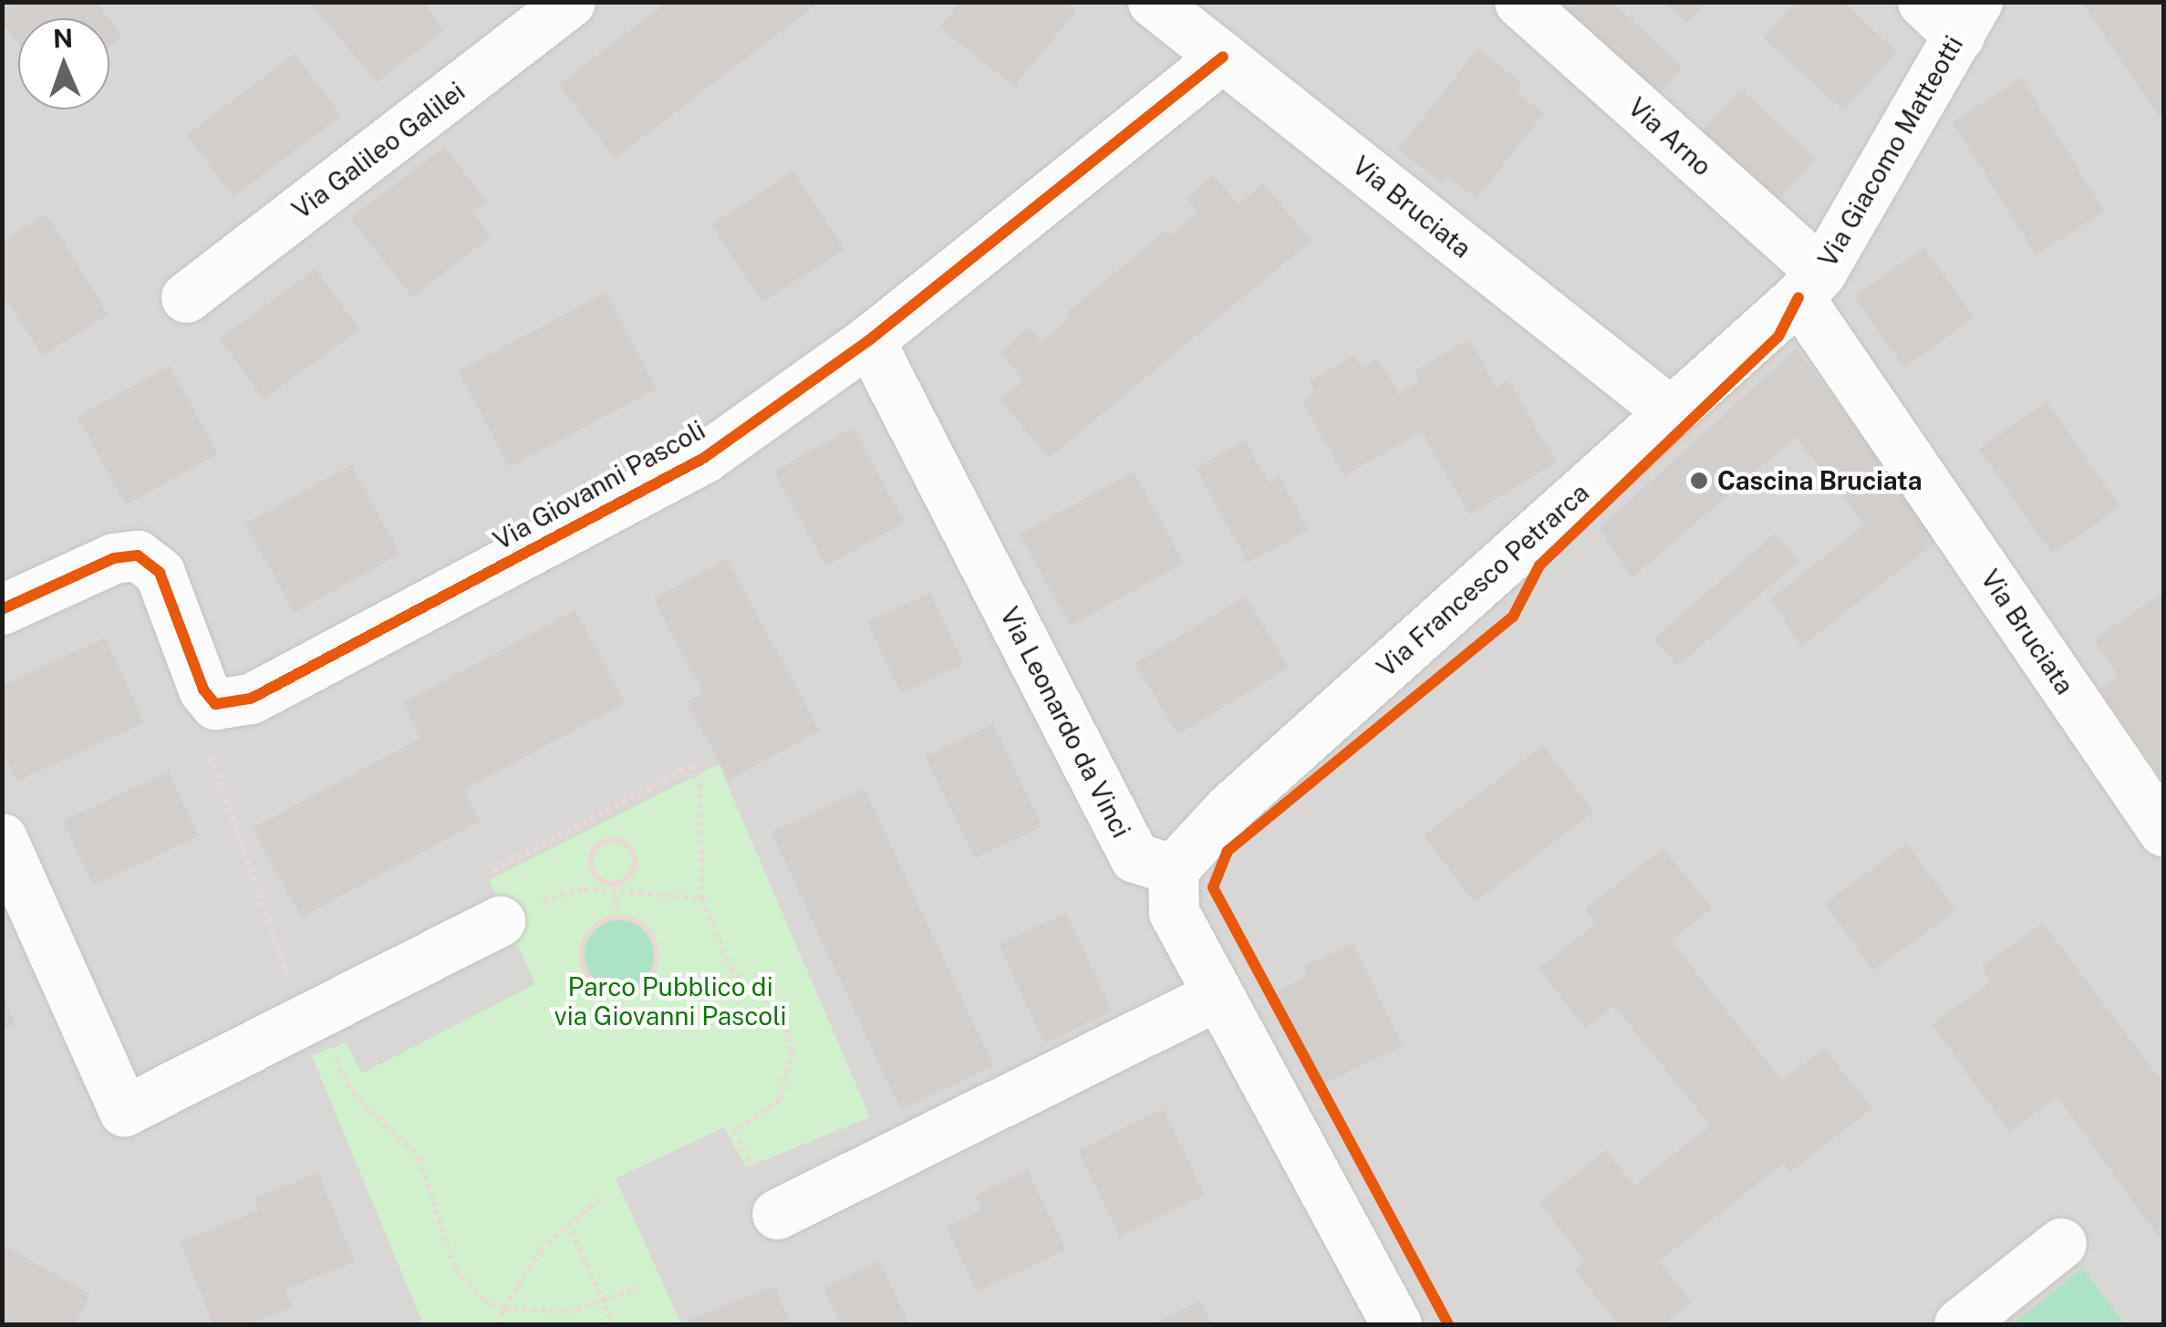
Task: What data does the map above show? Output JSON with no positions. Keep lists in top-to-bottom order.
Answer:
{
  "streets": {
    "street": [
      "Via Arno",
      "Via Galileo Galilei",
      "Via Giacomo Matteotti",
      "Via Bruciata",
      "Via Giovanni Pascoli",
      "Via Francesco Petrarca",
      "Via Leonardo da Vinci"
    ]
  },
  "crossings": [
    ["Via Arno", "Via Giacomo Matteotti"],
    ["Via Arno", "Via Bruciata"],
    ["Via Arno", "Via Francesco Petrarca"],
    ["Via Giacomo Matteotti", "Via Bruciata"],
    ["Via Giacomo Matteotti", "Via Francesco Petrarca"],
    ["Via Bruciata", "Via Giovanni Pascoli"],
    ["Via Bruciata", "Via Francesco Petrarca"],
    ["Via Giovanni Pascoli", "Via Leonardo da Vinci"],
    ["Via Francesco Petrarca", "Via Leonardo da Vinci"]
  ],
  "parks": ["Parco Pubblico di via Giovanni Pascoli"],
  "places": ["Cascina Bruciata"],
  "north": "top"
}
